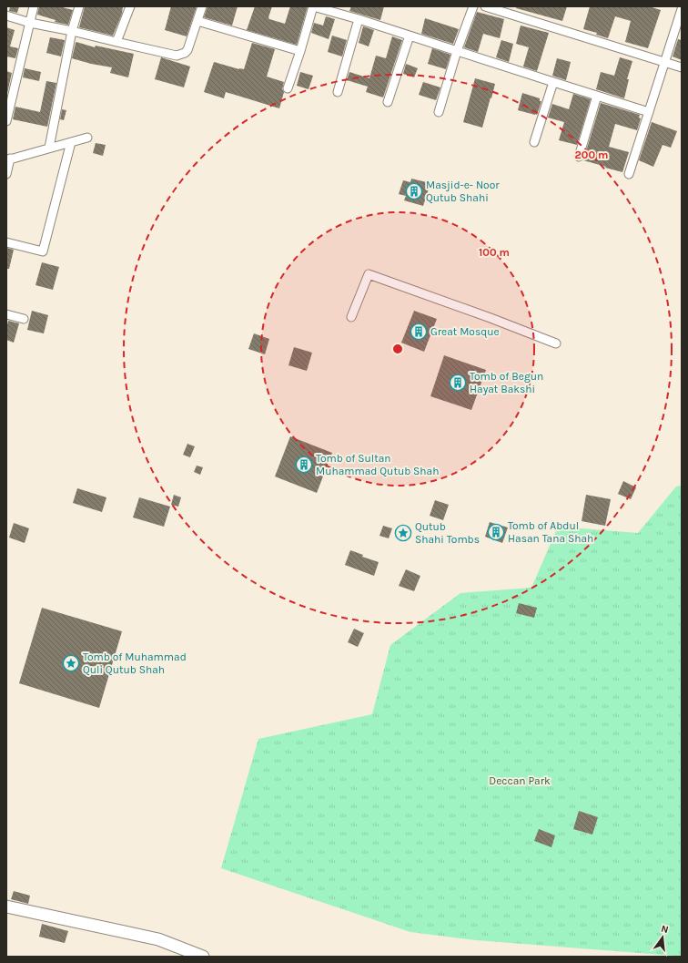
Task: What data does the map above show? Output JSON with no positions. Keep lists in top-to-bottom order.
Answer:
{
  "parks": ["Deccan Park"],
  "places": {
    "building": [
      "Masjid-e- Noor Qutub Shahi",
      "Great Mosque",
      "Tomb of Begun Hayat Bakshi",
      "Tomb of Sultan Muhammad Qutub Shah",
      "Tomb of Abdul Hasan Tana Shah"
    ],
    "place": ["Qutub Shahi Tombs", "Tomb of Muhammad Quli Qutub Shah"]
  },
  "north": "top",
  "rings": ["200 m", "100 m"]
}
